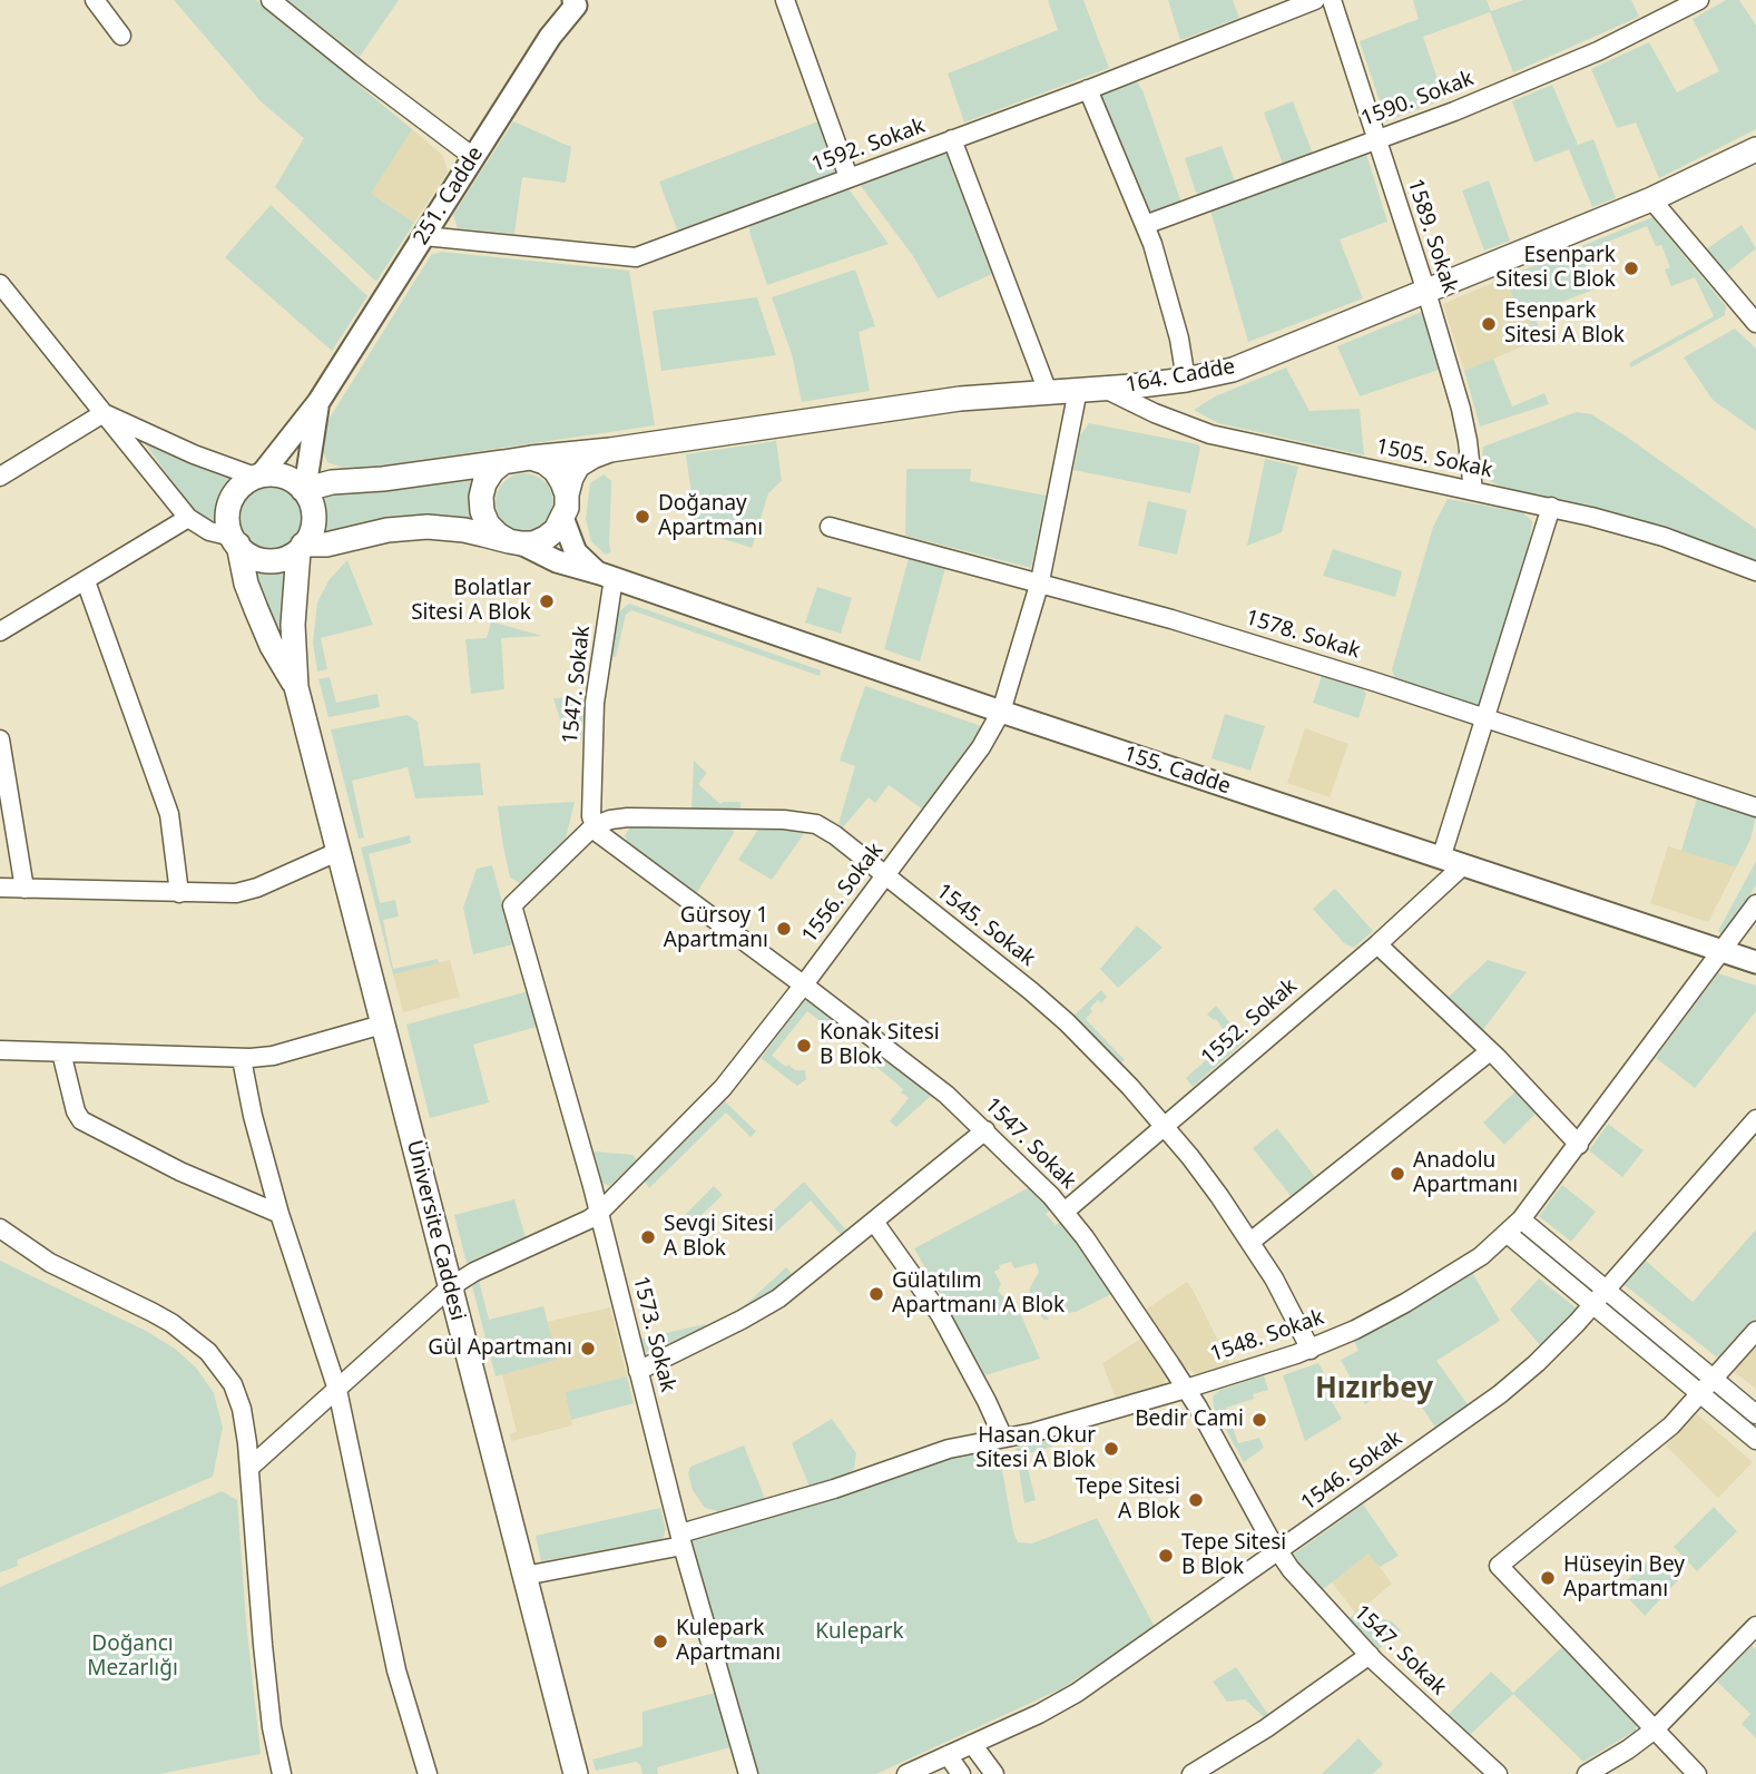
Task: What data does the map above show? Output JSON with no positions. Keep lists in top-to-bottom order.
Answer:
{
  "streets": {
    "main road": ["164. Cadde", "Üniversite Caddesi"],
    "street": [
      "1590. Sokak",
      "1592. Sokak",
      "251. Cadde",
      "1589. Sokak",
      "1505. Sokak",
      "1578. Sokak",
      "1547. Sokak",
      "155. Cadde",
      "1556. Sokak",
      "1545. Sokak",
      "1552. Sokak",
      "1573. Sokak",
      "1548. Sokak",
      "1546. Sokak"
    ]
  },
  "crossings": [
    ["1590. Sokak", "1589. Sokak"],
    ["1592. Sokak", "251. Cadde"],
    ["251. Cadde", "Üniversite Caddesi"],
    ["1589. Sokak", "164. Cadde"],
    ["1589. Sokak", "1505. Sokak"],
    ["164. Cadde", "1505. Sokak"],
    ["164. Cadde", "155. Cadde"],
    ["164. Cadde", "1556. Sokak"],
    ["1578. Sokak", "1556. Sokak"],
    ["1547. Sokak", "155. Cadde"],
    ["1547. Sokak", "1556. Sokak"],
    ["1547. Sokak", "1545. Sokak"],
    ["1547. Sokak", "1552. Sokak"],
    ["1547. Sokak", "1573. Sokak"],
    ["1547. Sokak", "1548. Sokak"],
    ["1547. Sokak", "1546. Sokak"],
    ["155. Cadde", "1556. Sokak"],
    ["155. Cadde", "1552. Sokak"],
    ["155. Cadde", "1548. Sokak"],
    ["1556. Sokak", "1545. Sokak"],
    ["1556. Sokak", "Üniversite Caddesi"],
    ["1556. Sokak", "1573. Sokak"],
    ["1545. Sokak", "1552. Sokak"],
    ["1545. Sokak", "1573. Sokak"],
    ["1545. Sokak", "1548. Sokak"],
    ["Üniversite Caddesi", "1548. Sokak"],
    ["1573. Sokak", "1548. Sokak"]
  ],
  "districts": ["Hızırbey"],
  "parks": ["Kulepark", "Doğancı Mezarlığı"],
  "places": [
    "Esenpark Sitesi C Blok",
    "Esenpark Sitesi A Blok",
    "Doğanay Apartmanı",
    "Bolatlar Sitesi A Blok",
    "Gürsoy 1 Apartmanı",
    "Konak Sitesi B Blok",
    "Anadolu Apartmanı",
    "Sevgi Sitesi A Blok",
    "Gülatılım Apartmanı A Blok",
    "Gül Apartmanı",
    "Bedir Cami",
    "Hasan Okur Sitesi A Blok",
    "Tepe Sitesi A Blok",
    "Tepe Sitesi B Blok",
    "Hüseyin Bey Apartmanı",
    "Kulepark Apartmanı"
  ]
}
